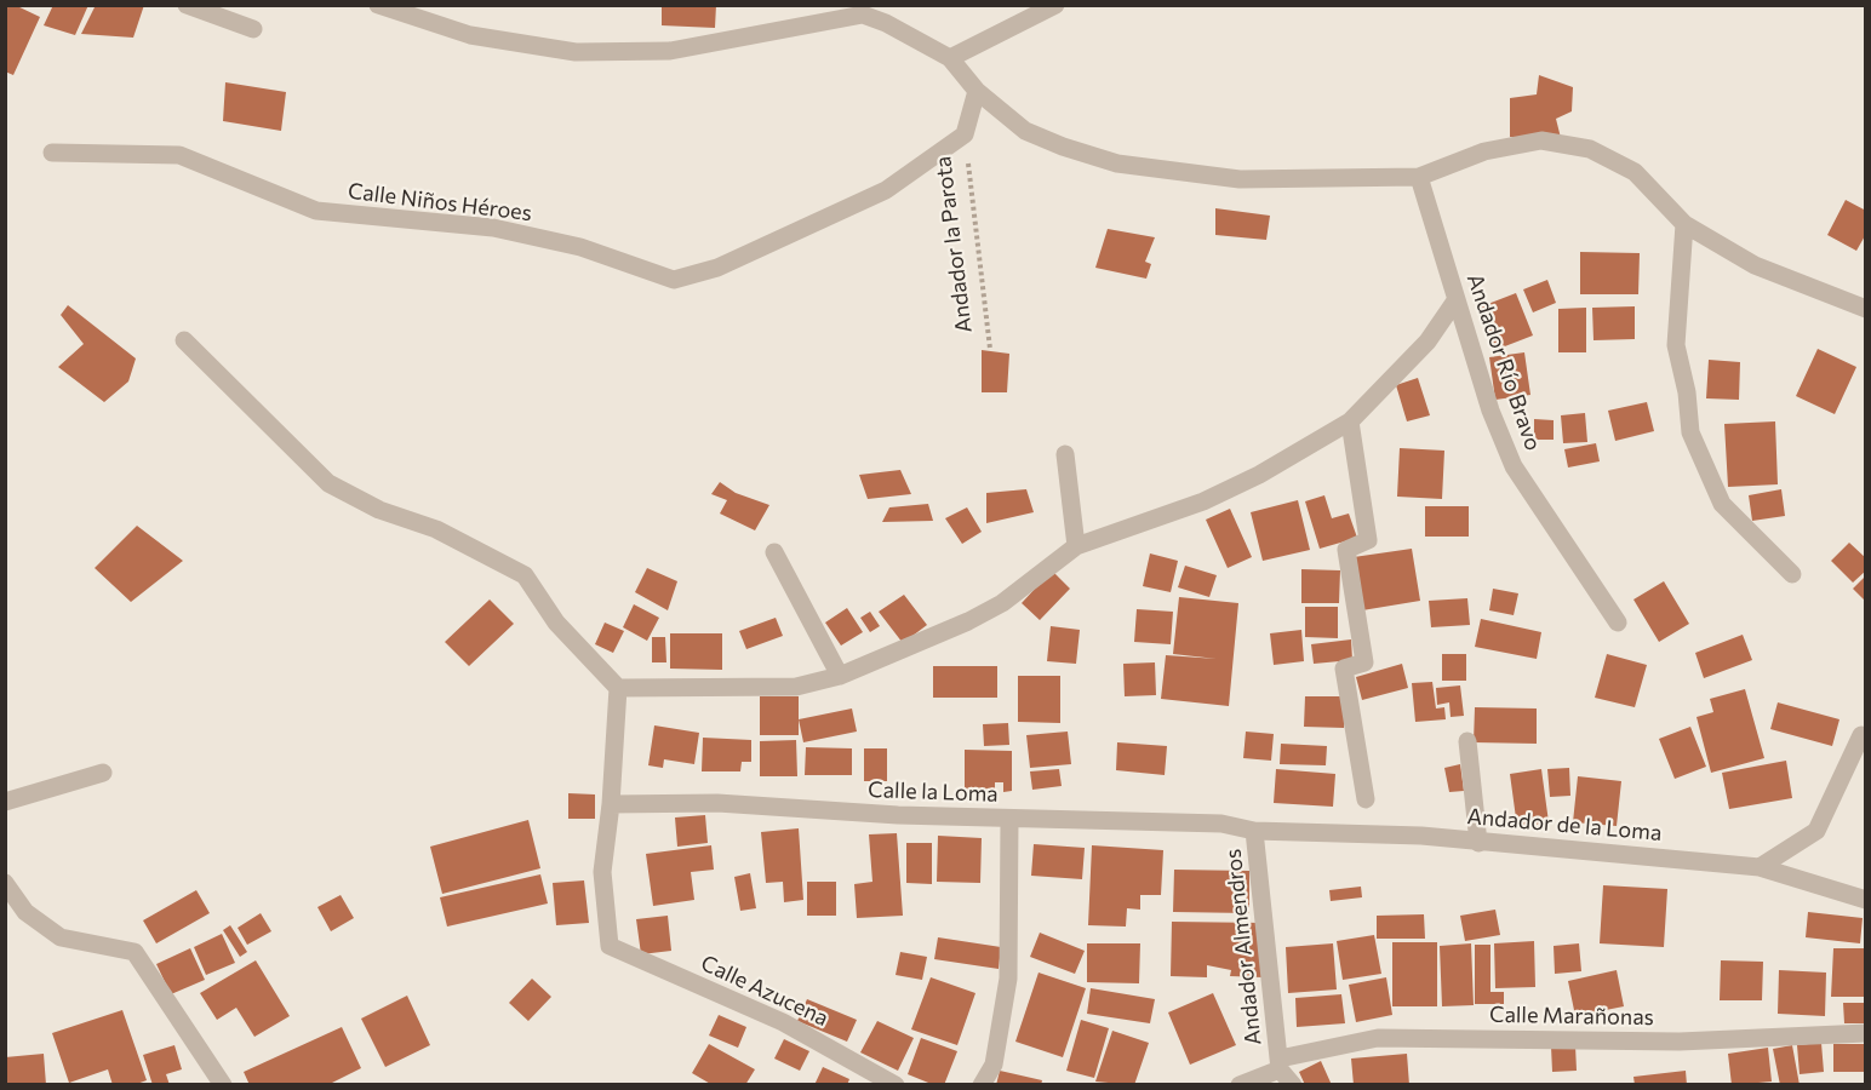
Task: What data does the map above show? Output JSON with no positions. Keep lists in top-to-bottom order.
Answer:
{
  "streets": {
    "street": [
      "Calle Niños Héroes",
      "Andador Río Bravo",
      "Calle la Loma",
      "Andador de la Loma",
      "Andador Almendros",
      "Calle Azucena",
      "Calle Marañonas"
    ],
    "path": ["Andador la Parota"]
  },
  "crossings": [
    ["Calle Niños Héroes", "Andador la Parota"],
    ["Calle la Loma", "Andador de la Loma"],
    ["Calle la Loma", "Andador Almendros"],
    ["Calle la Loma", "Calle Azucena"],
    ["Andador de la Loma", "Andador Almendros"],
    ["Andador Almendros", "Calle Marañonas"]
  ]
}
